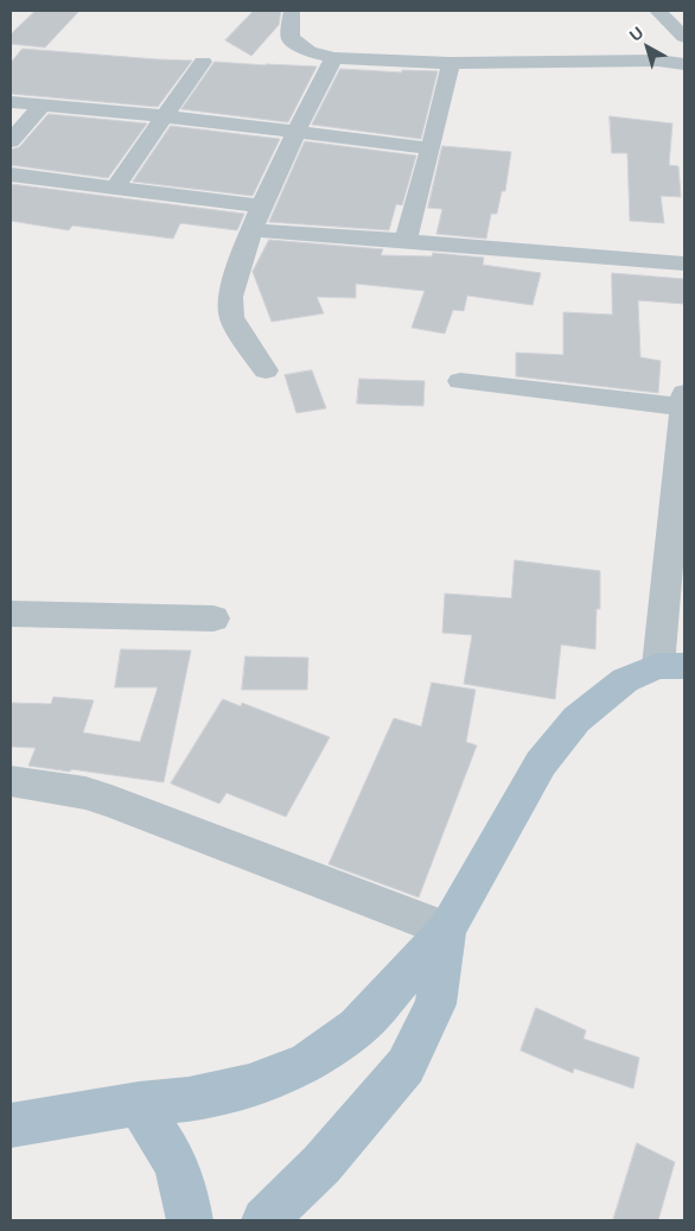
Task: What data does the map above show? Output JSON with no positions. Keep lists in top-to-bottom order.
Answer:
{
  "north": "top left"
}
